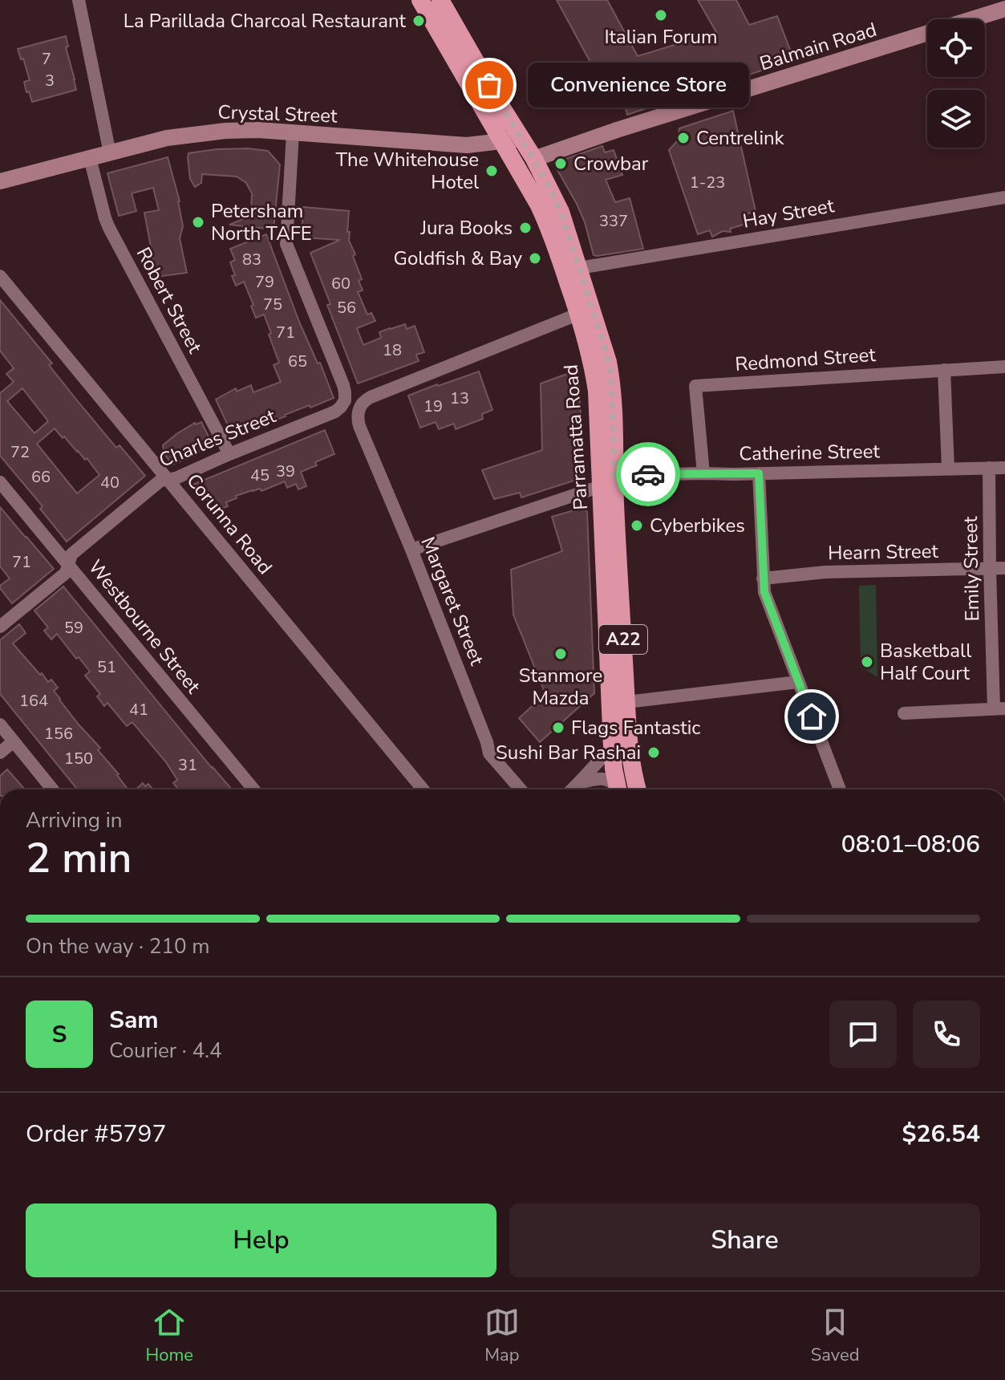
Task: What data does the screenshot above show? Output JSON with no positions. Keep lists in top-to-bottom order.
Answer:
{
  "streets": {
    "highway": ["Parramatta Road", "A22"],
    "main road": ["Balmain Road", "Crystal Street"],
    "street": [
      "Hay Street",
      "Robert Street",
      "Redmond Street",
      "Charles Street",
      "Catherine Street",
      "Corunna Road",
      "Hearn Street",
      "Emily Street",
      "Margaret Street",
      "Westbourne Street"
    ]
  },
  "crossings": [
    ["Balmain Road", "Parramatta Road"],
    ["Crystal Street", "Robert Street"],
    ["Crystal Street", "Parramatta Road"],
    ["Crystal Street", "Charles Street"],
    ["Hay Street", "Parramatta Road"],
    ["Robert Street", "Charles Street"],
    ["Redmond Street", "Catherine Street"],
    ["Parramatta Road", "Catherine Street"],
    ["Parramatta Road", "Margaret Street"],
    ["Charles Street", "Corunna Road"],
    ["Charles Street", "Westbourne Street"],
    ["Catherine Street", "Emily Street"],
    ["Catherine Street", "Margaret Street"],
    ["Hearn Street", "Emily Street"]
  ],
  "places": [
    "Italian Forum",
    "La Parillada Charcoal Restaurant",
    "Convenience Store",
    "Centrelink",
    "Crowbar",
    "The Whitehouse Hotel",
    "Petersham North TAFE",
    "Jura Books",
    "Goldfish & Bay",
    "Cyberbikes",
    "Stanmore Mazda",
    "Basketball Half Court",
    "Flags Fantastic",
    "Sushi Bar Rashai"
  ],
  "house_numbers": [
    "7",
    "3",
    "1-23",
    "337",
    "83",
    "79",
    "60",
    "75",
    "56",
    "71",
    "18",
    "65",
    "13",
    "19",
    "72",
    "39",
    "45",
    "66",
    "40",
    "71",
    "59",
    "51",
    "164",
    "41",
    "156",
    "150",
    "31"
  ],
  "page": {
    "bubble": "Convenience Store",
    "heading": ["2 min", "Arriving in", "08:01–08:06"],
    "panel": [
      "Sam",
      "Courier · 4.4",
      "Order #5797",
      "$26.54"
    ],
    "bar": "On the way · 210 m",
    "round": "S",
    "buttons": ["Help", "Share"],
    "tabs": ["Home", "Map", "Saved"]
  }
}
